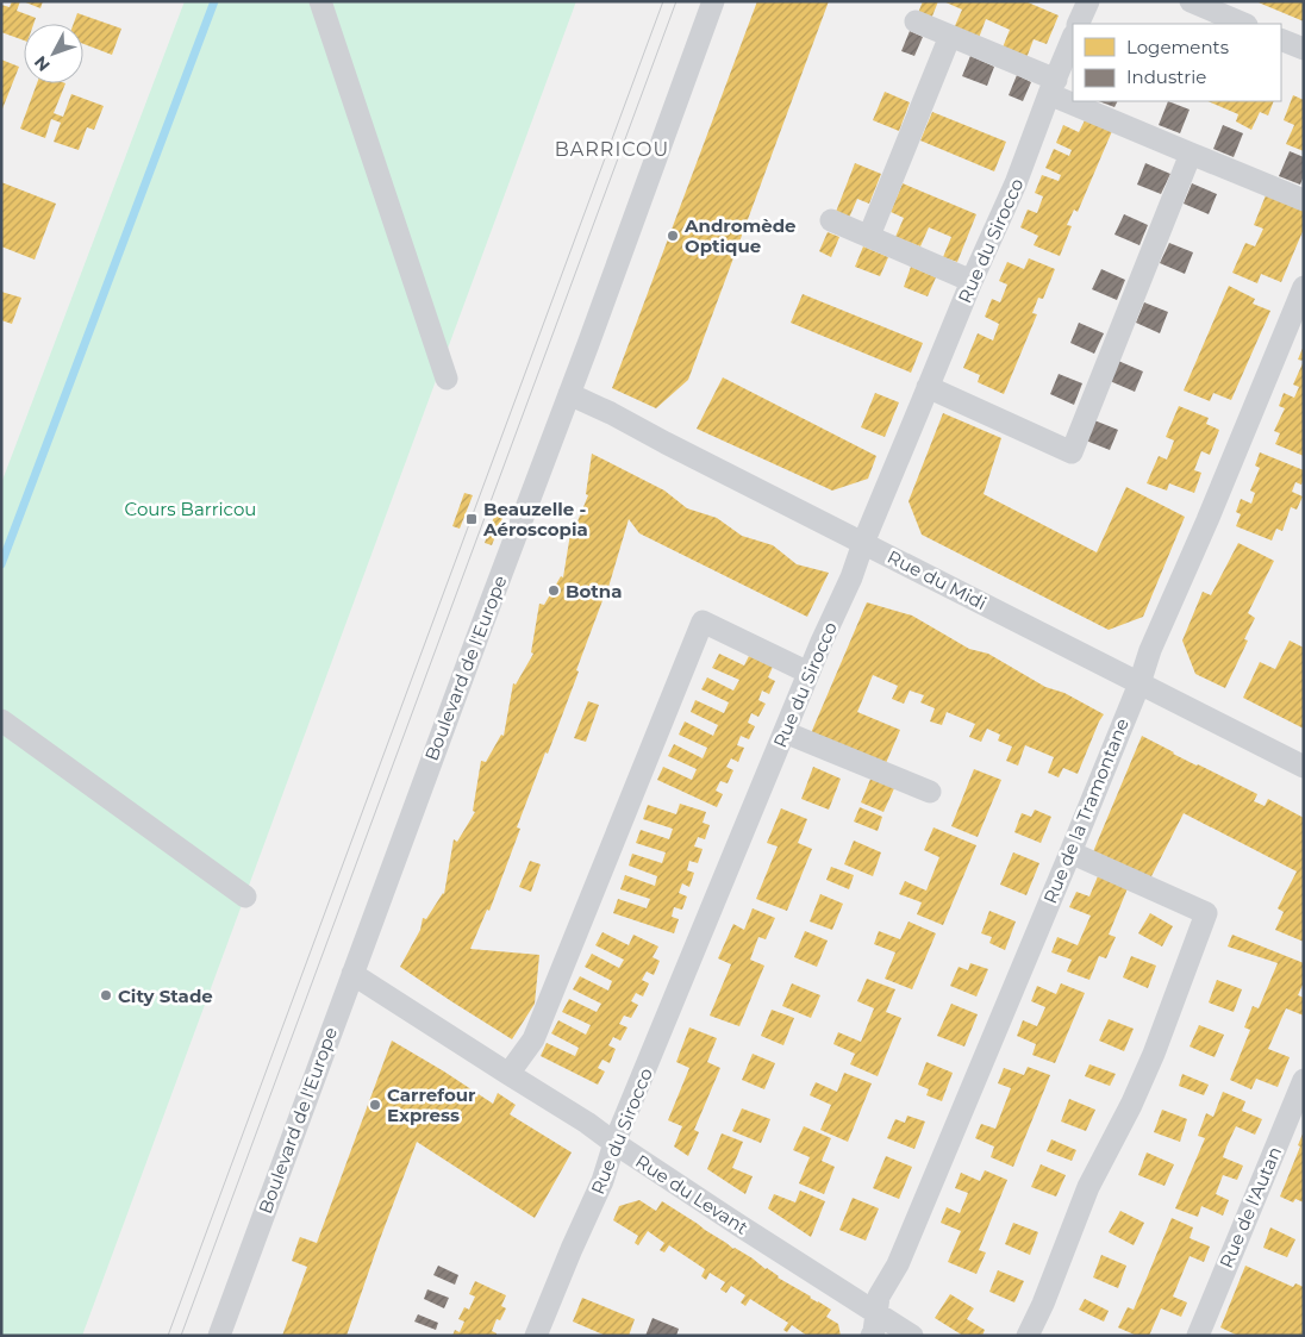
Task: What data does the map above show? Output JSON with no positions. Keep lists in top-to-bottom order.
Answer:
{
  "streets": {
    "street": [
      "Rue du Sirocco",
      "Rue du Midi",
      "Boulevard de l'Europe",
      "Rue de la Tramontane",
      "Rue du Levant",
      "Rue de l'Autan"
    ]
  },
  "crossings": [
    ["Rue du Sirocco", "Rue du Midi"],
    ["Rue du Sirocco", "Rue du Levant"],
    ["Rue du Midi", "Boulevard de l'Europe"],
    ["Rue du Midi", "Rue de la Tramontane"],
    ["Boulevard de l'Europe", "Rue du Levant"],
    ["Rue de la Tramontane", "Rue du Levant"]
  ],
  "districts": ["BARRICOU"],
  "parks": ["Cours Barricou"],
  "places": {
    "other": [
      "Andromède Optique",
      "Botna",
      "City Stade",
      "Carrefour Express"
    ],
    "transit": ["Beauzelle - Aéroscopia"]
  },
  "legend": ["Logements", "Industrie"],
  "north": "bottom left"
}
